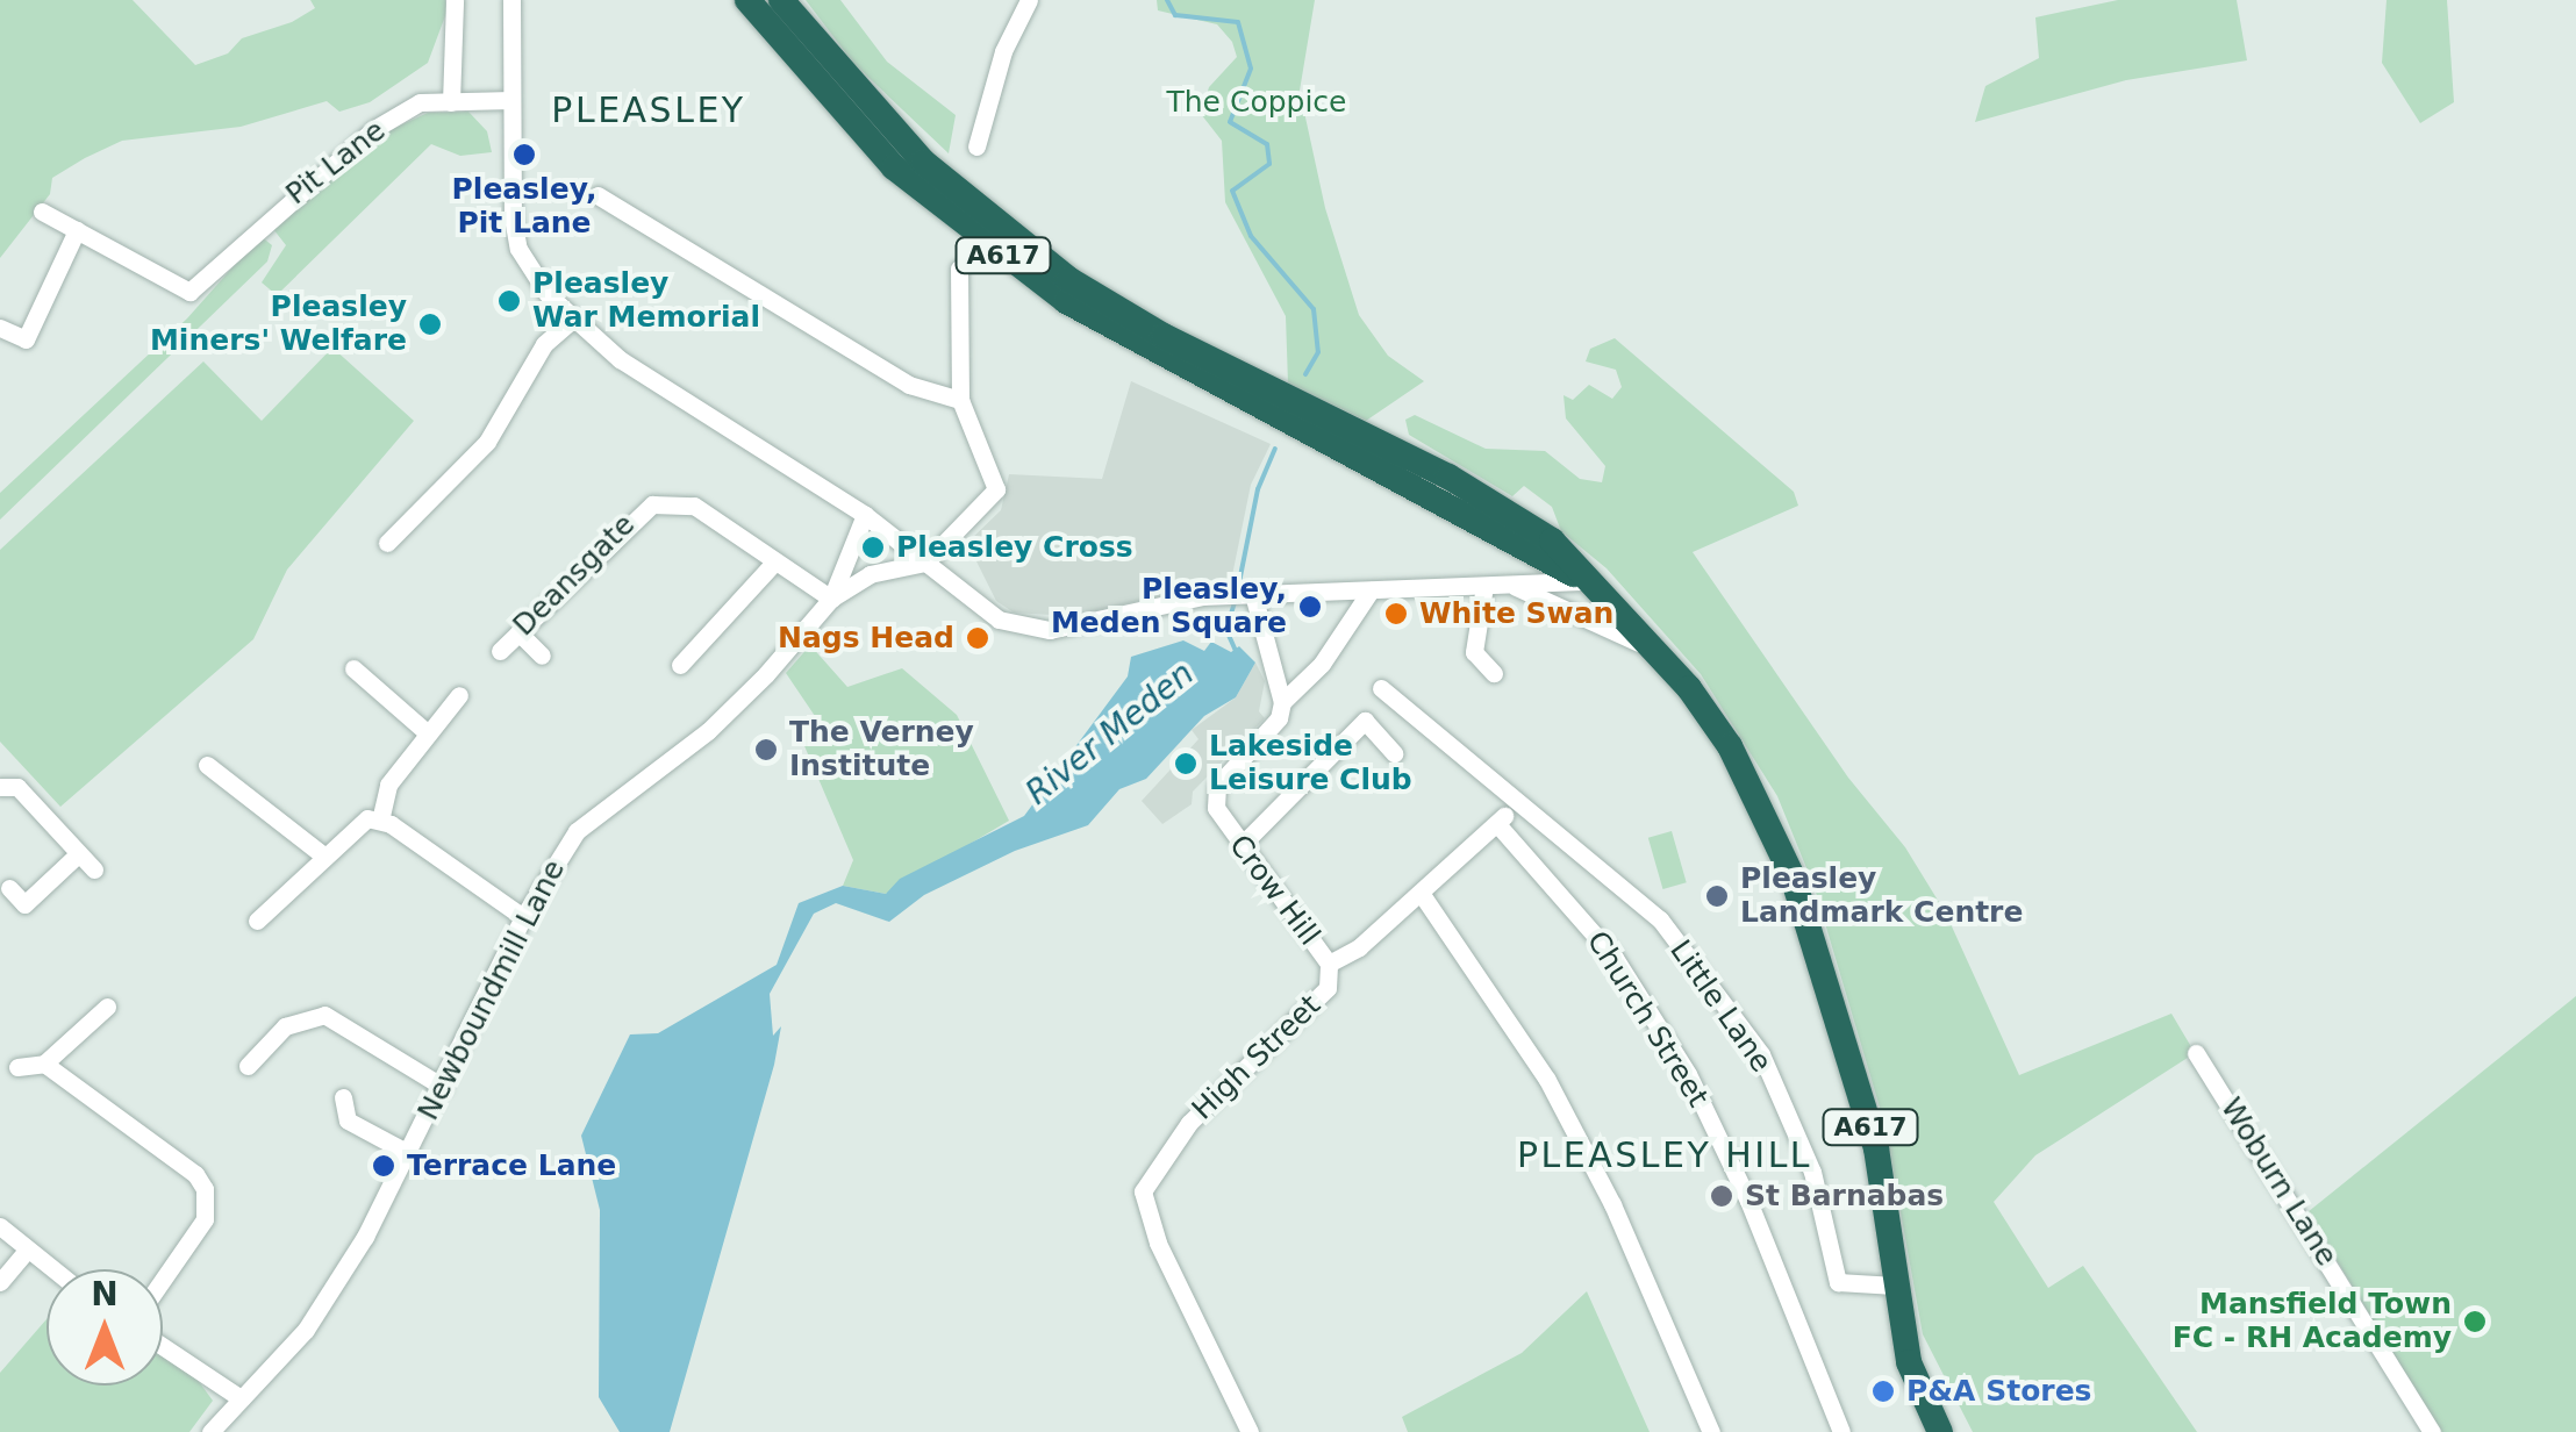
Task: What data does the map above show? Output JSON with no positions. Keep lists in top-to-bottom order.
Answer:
{
  "streets": {
    "highway": ["A617"],
    "street": [
      "Pit Lane",
      "Deansgate",
      "Crow Hill",
      "Newboundmill Lane",
      "Little Lane",
      "Church Street",
      "High Street",
      "Woburn Lane"
    ]
  },
  "crossings": [
    ["A617", "Little Lane"],
    ["Deansgate", "Newboundmill Lane"],
    ["Crow Hill", "High Street"],
    ["Little Lane", "High Street"],
    ["Church Street", "High Street"]
  ],
  "districts": ["PLEASLEY", "PLEASLEY HILL"],
  "water": ["River Meden"],
  "parks": ["The Coppice"],
  "places": [
    "Pleasley, Pit Lane",
    "Pleasley War Memorial",
    "Pleasley Miners' Welfare",
    "Pleasley Cross",
    "Pleasley, Meden Square",
    "White Swan",
    "Nags Head",
    "The Verney Institute",
    "Lakeside Leisure Club",
    "Pleasley Landmark Centre",
    "Terrace Lane",
    "St Barnabas",
    "Mansfield Town FC - RH Academy",
    "P&A Stores"
  ],
  "north": "top"
}
